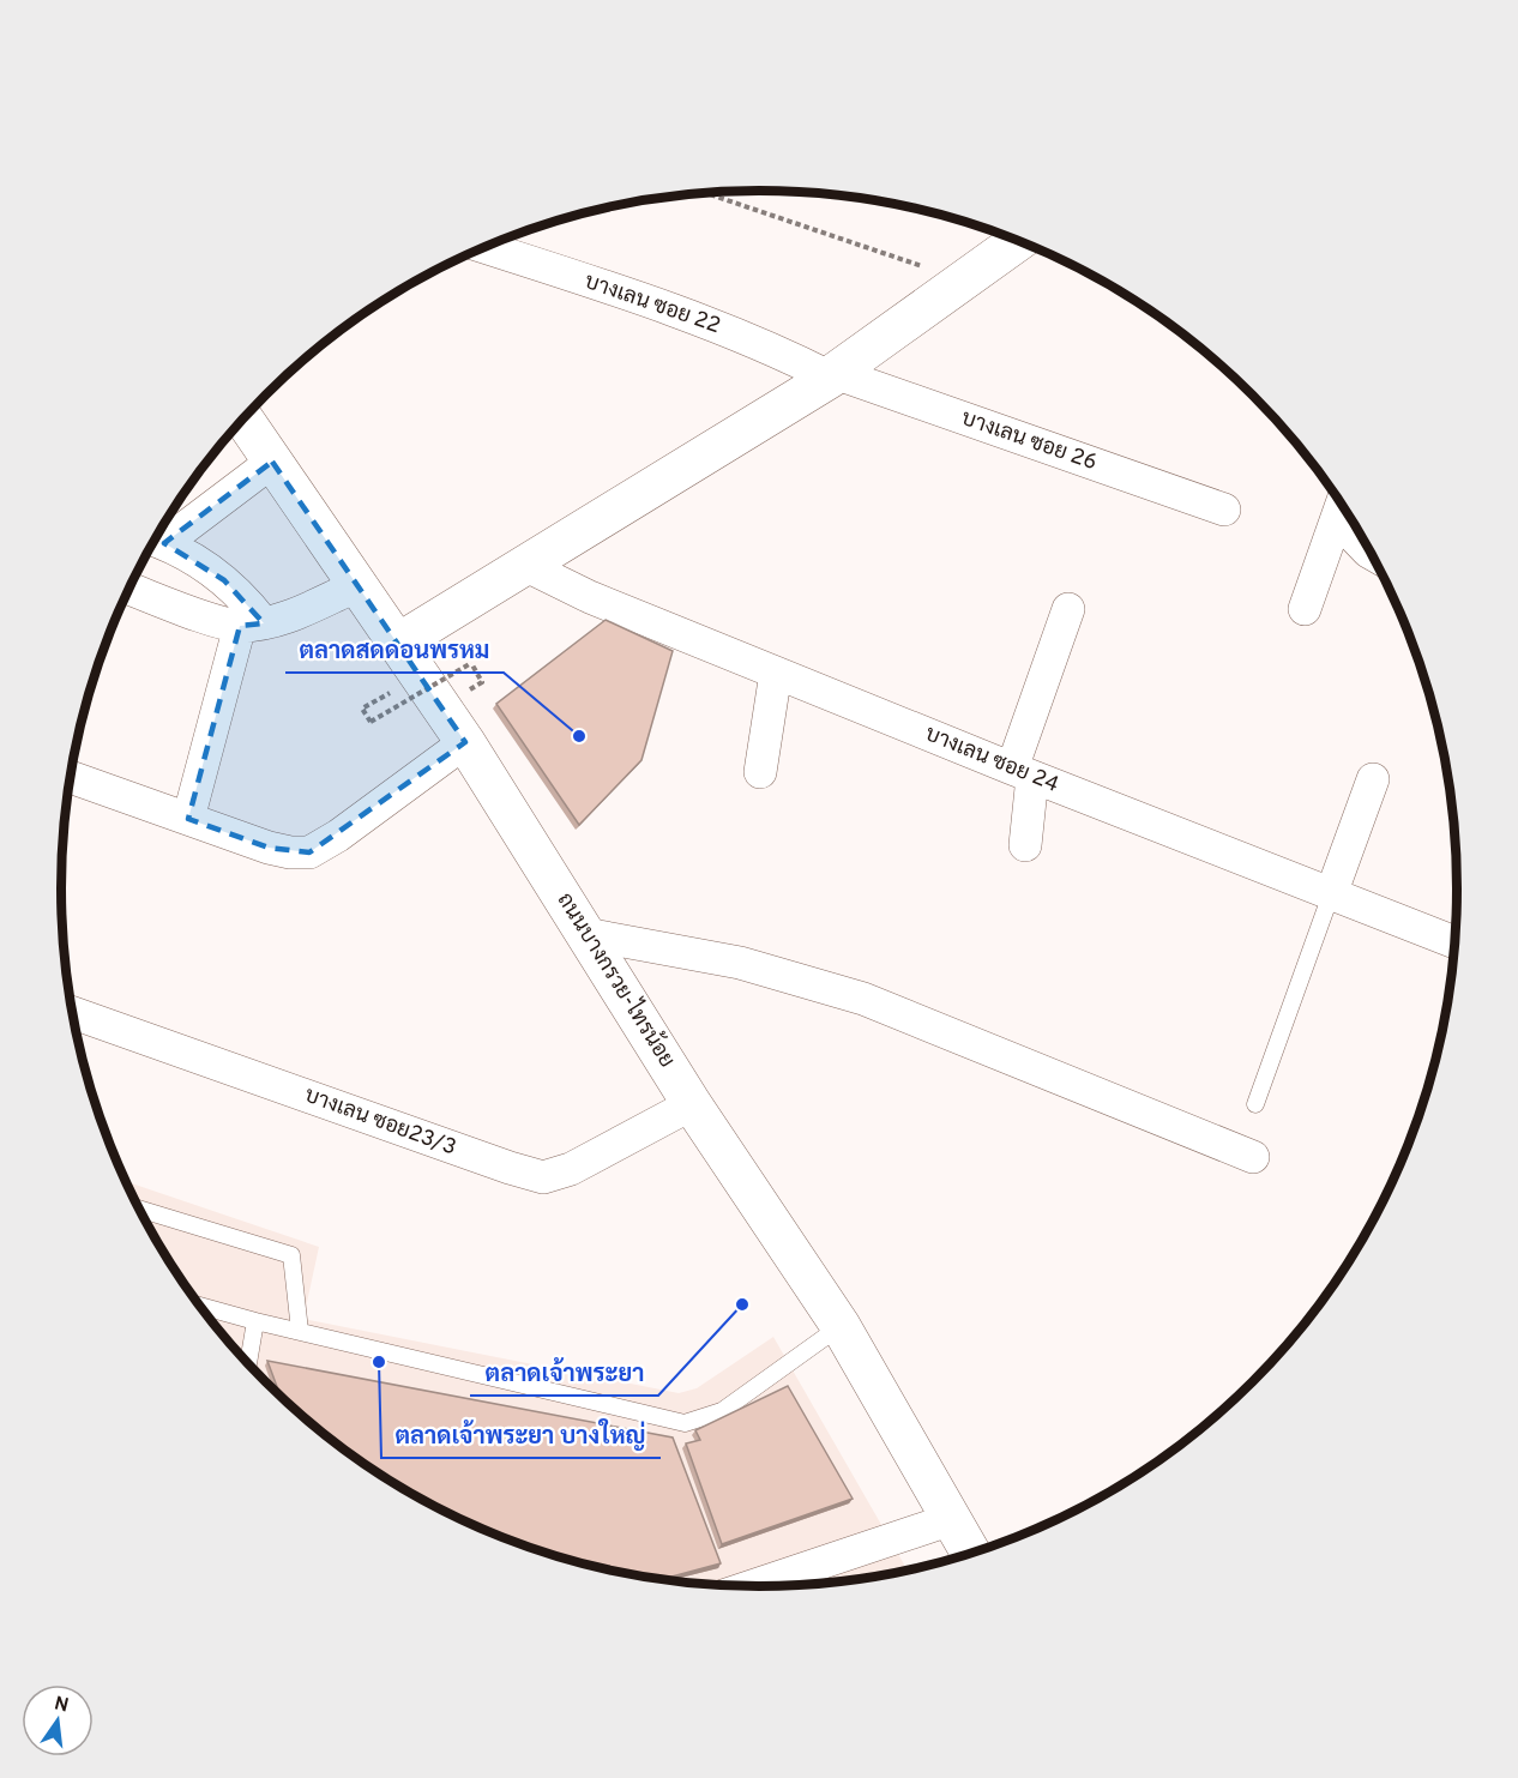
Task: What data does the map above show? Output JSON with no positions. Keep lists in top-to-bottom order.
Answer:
{
  "streets": {
    "main road": ["ถนนบางกรวย-ไทรน้อย"],
    "street": [
      "บางเลน ซอย 22",
      "บางเลน ซอย 26",
      "บางเลน ซอย 24",
      "บางเลน ซอย23/3"
    ]
  },
  "crossings": [
    ["บางเลน ซอย 22", "บางเลน ซอย 26"],
    ["ถนนบางกรวย-ไทรน้อย", "บางเลน ซอย23/3"]
  ],
  "places": ["ตลาดสดดอนพรหม", "ตลาดเจ้าพระยา", "ตลาดเจ้าพระยา บางใหญ่"],
  "north": "top"
}
